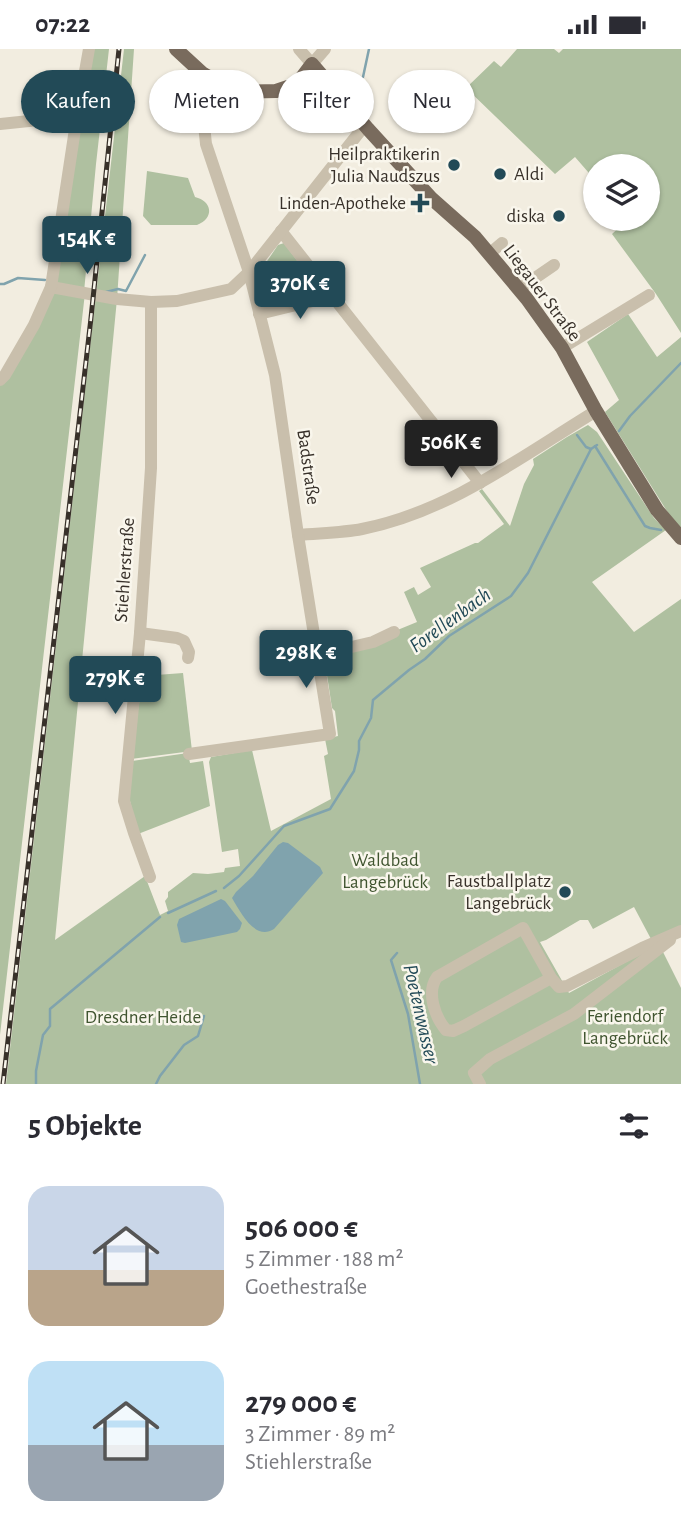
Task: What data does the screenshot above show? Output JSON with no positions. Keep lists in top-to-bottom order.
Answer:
{
  "streets": {
    "main road": ["Liegauer Straße"],
    "street": ["Badstraße", "Stiehlerstraße"]
  },
  "water": ["Forellenbach", "Poetenwasser"],
  "parks": ["Waldbad Langebrück", "Feriendorf Langebrück", "Dresdner Heide"],
  "places": {
    "other": [
      "Heilpraktikerin Julia Naudszus",
      "Aldi",
      "diska",
      "Faustballplatz Langebrück"
    ],
    "health": ["Linden-Apotheke"]
  },
  "page": {
    "status": "07:22",
    "chip": [
      "Kaufen",
      "Mieten",
      "Filter",
      "Neu"
    ],
    "price": [
      "154K €",
      "370K €",
      "506K €",
      "298K €",
      "279K €"
    ],
    "heading": "5 Objekte",
    "list": [
      {
        "name": "506 000 €",
        "note": "5 Zimmer · 188 m² · Goethestraße"
      },
      {
        "name": "279 000 €",
        "note": "3 Zimmer · 89 m² · Stiehlerstraße"
      }
    ]
  }
}
